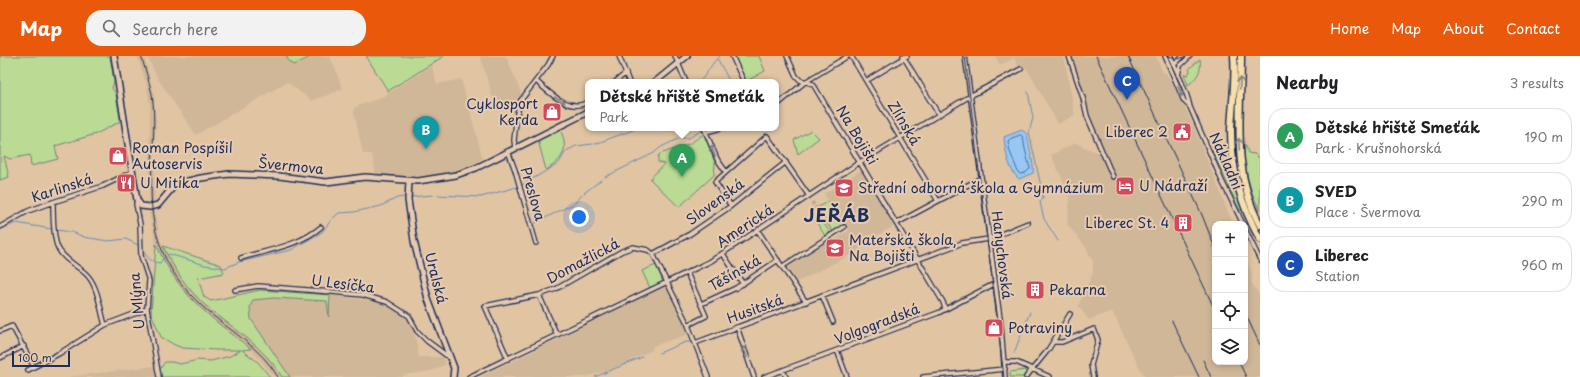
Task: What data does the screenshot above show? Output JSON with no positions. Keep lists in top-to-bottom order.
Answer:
{
  "streets": {
    "street": [
      "Zlínská",
      "Na Bojišti",
      "Nákladní",
      "Švermova",
      "Karlinská",
      "Preslova",
      "Slovenská",
      "Americká",
      "Hanychovská",
      "Domažlická",
      "Těšínská",
      "Uralská",
      "U Lesíčka",
      "U Mlýna",
      "Husitská",
      "Volgogradská"
    ]
  },
  "crossings": [
    ["Zlínská", "Americká"],
    ["Na Bojišti", "Americká"],
    ["Na Bojišti", "Husitská"],
    ["Na Bojišti", "Volgogradská"],
    ["Švermova", "Preslova"],
    ["Švermova", "Uralská"],
    ["Švermova", "U Mlýna"],
    ["Slovenská", "Domažlická"],
    ["Americká", "Hanychovská"],
    ["Americká", "Domažlická"],
    ["Hanychovská", "Husitská"],
    ["Hanychovská", "Volgogradská"],
    ["Uralská", "U Lesíčka"]
  ],
  "districts": ["JEŘÁB"],
  "places": {
    "shop": ["Cyklosport Kerda", "Roman Pospíšil Autoservis", "Potraviny"],
    "public building": ["Liberec 2"],
    "restaurant": ["U Mitíka"],
    "hotel": ["U Nádraží"],
    "school or university": ["Střední odborná škola a Gymnázium", "Mateřská škola, Na Bojišti"],
    "building": ["Liberec St. 4", "Pekarna"]
  },
  "scale_bar": "100 m",
  "page": {
    "header": "Map",
    "search": "Search here",
    "nav": [
      "Home",
      "Map",
      "About",
      "Contact"
    ],
    "heading": ["Nearby", "3 results"],
    "pins": ["C", "B", "A"],
    "popup": ["Dětské hřiště Smeťák", "Park"],
    "list": [
      {
        "mark": "A",
        "name": "Dětské hřiště Smeťák",
        "note": "Park · Krušnohorská",
        "value": "190 m"
      },
      {
        "mark": "B",
        "name": "SVED",
        "note": "Place · Švermova",
        "value": "290 m"
      },
      {
        "mark": "C",
        "name": "Liberec",
        "note": "Station",
        "value": "960 m"
      }
    ],
    "map_buttons": ["+", "−"],
    "scale": "100 m"
  }
}
